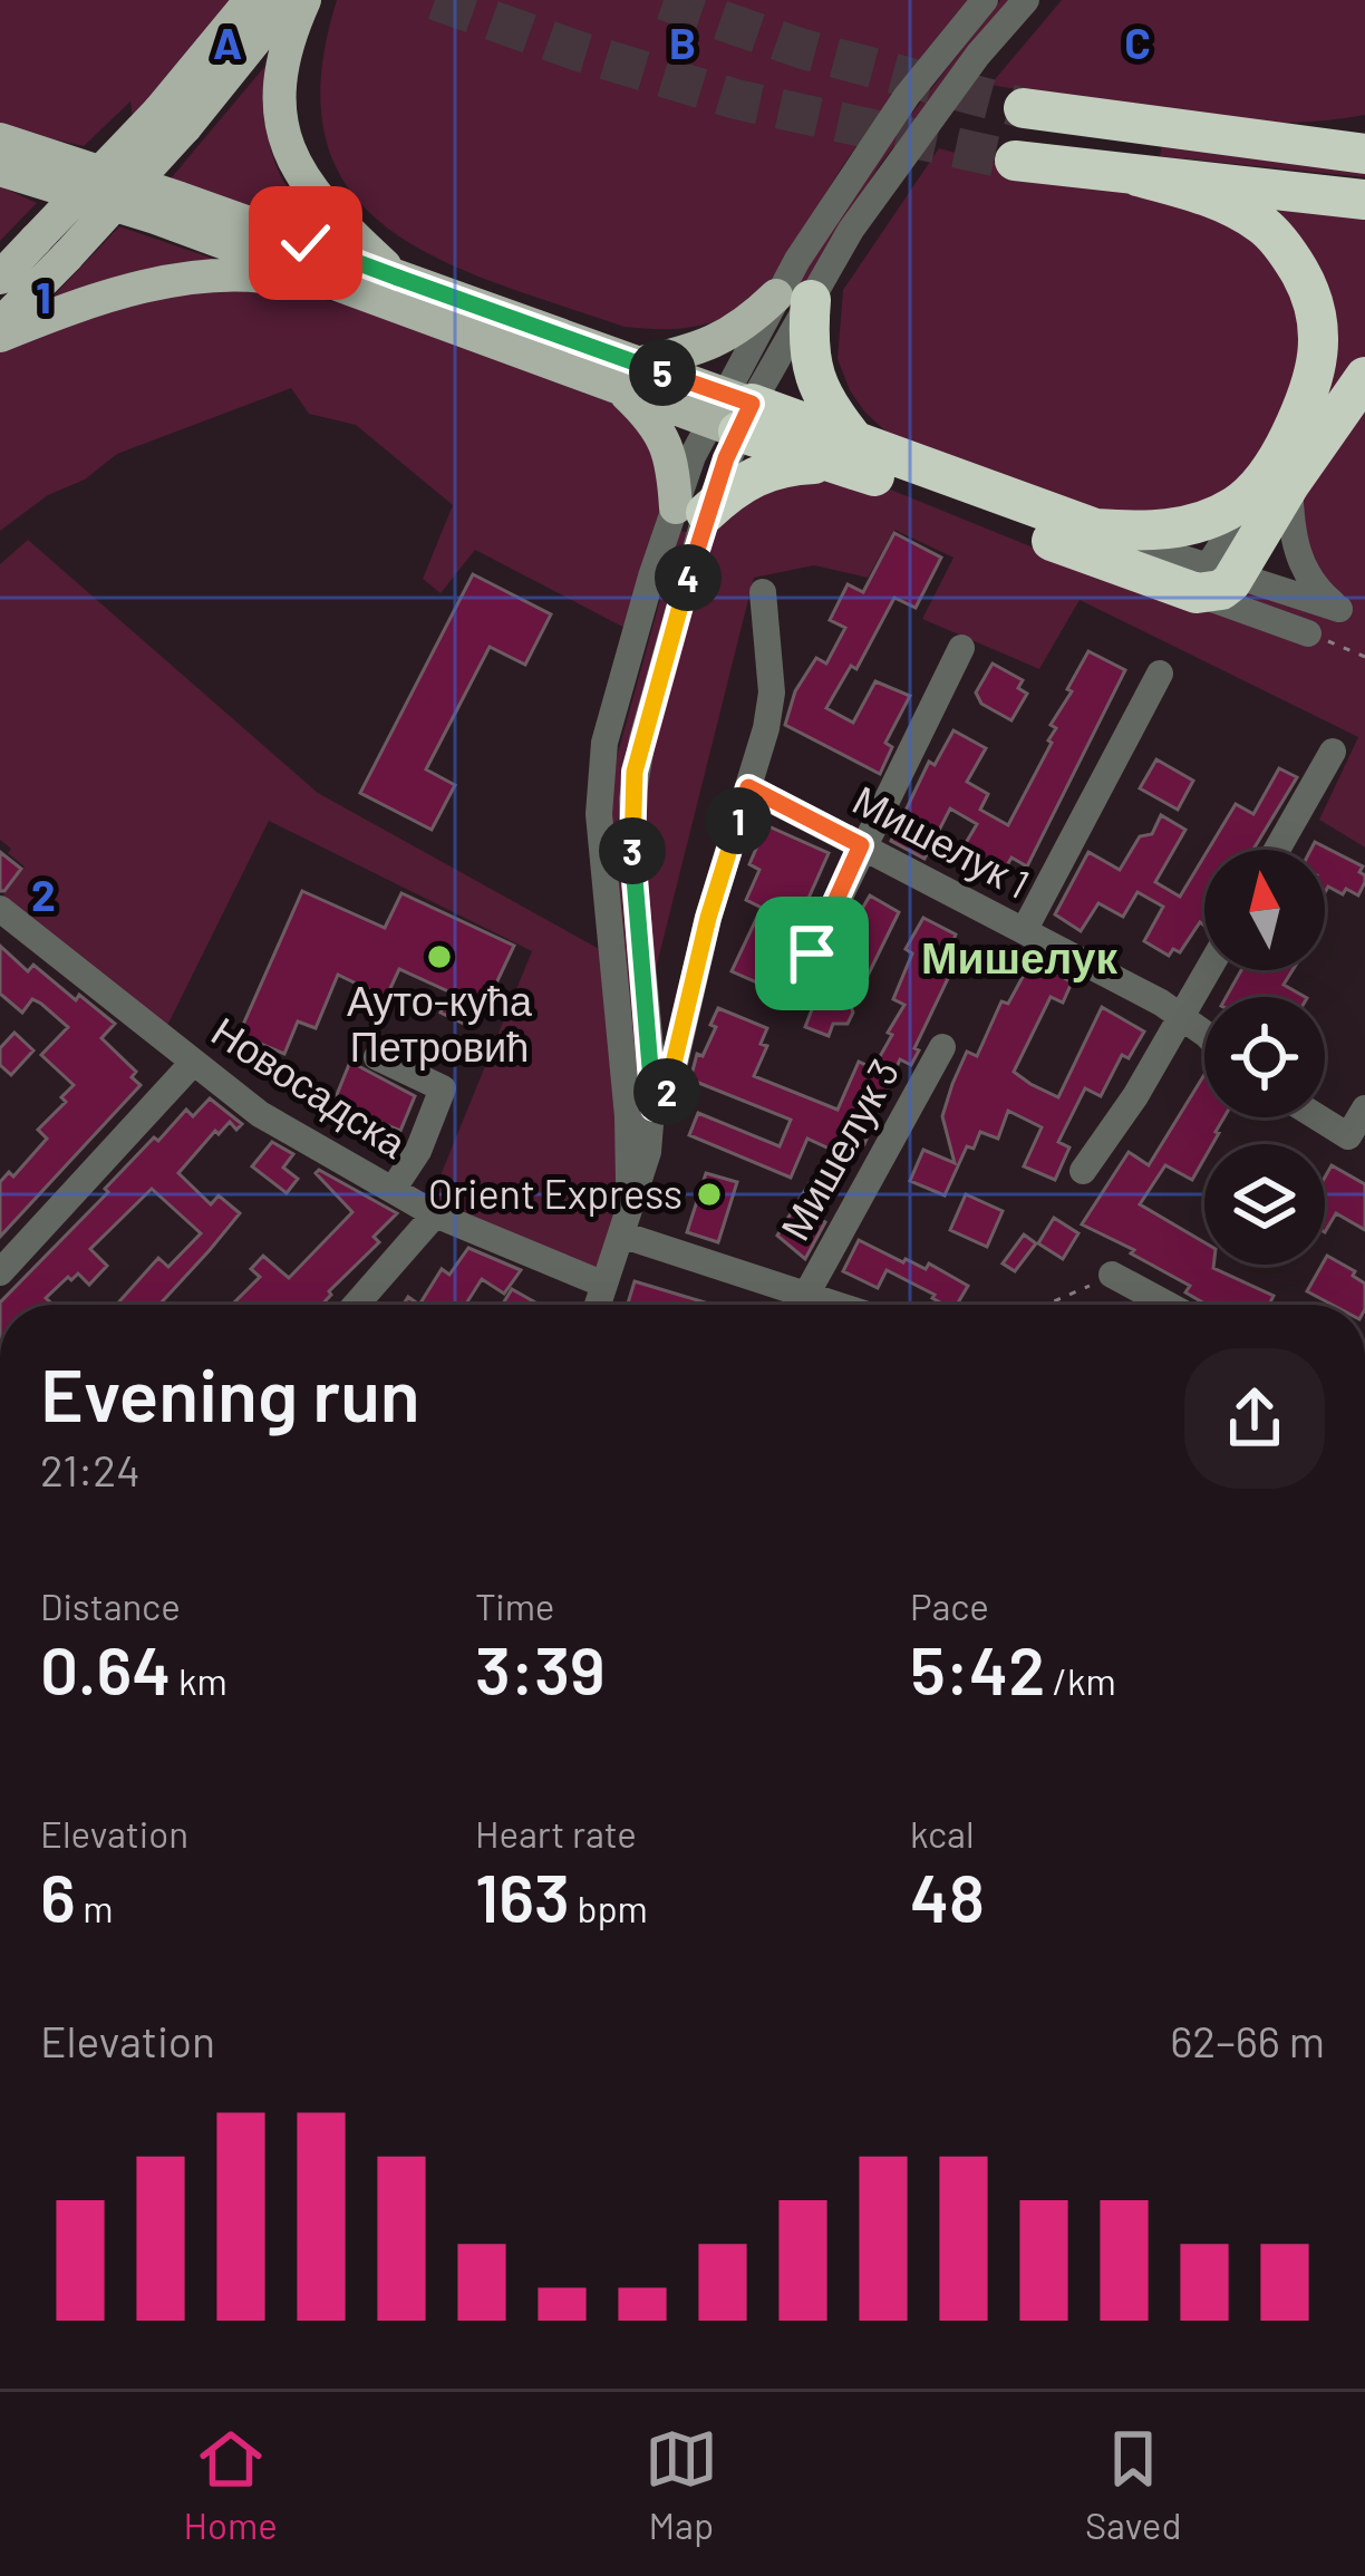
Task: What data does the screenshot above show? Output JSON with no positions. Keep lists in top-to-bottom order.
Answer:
{
  "streets": {
    "street": ["Мишелук 1", "Новосадска", "Мишелук 3"]
  },
  "districts": ["Мишелук"],
  "places": ["Ауто-кућа Петровић", "Orient Express"],
  "north": "top",
  "page": {
    "pins": [
      "5",
      "4",
      "1",
      "3",
      "2"
    ],
    "heading": ["Evening run", "21:24"],
    "stats": [
      ["Distance", "0.64 km"],
      ["Time", "3:39"],
      ["Pace", "5:42 /km"],
      ["Elevation", "6 m"],
      ["Heart rate", "163 bpm"],
      ["kcal", "48"]
    ],
    "chart": ["Elevation", "62–66 m"],
    "tabs": ["Home", "Map", "Saved"]
  },
  "grid": {
    "columns": ["A", "B", "C"],
    "rows": ["1", "2"]
  }
}
